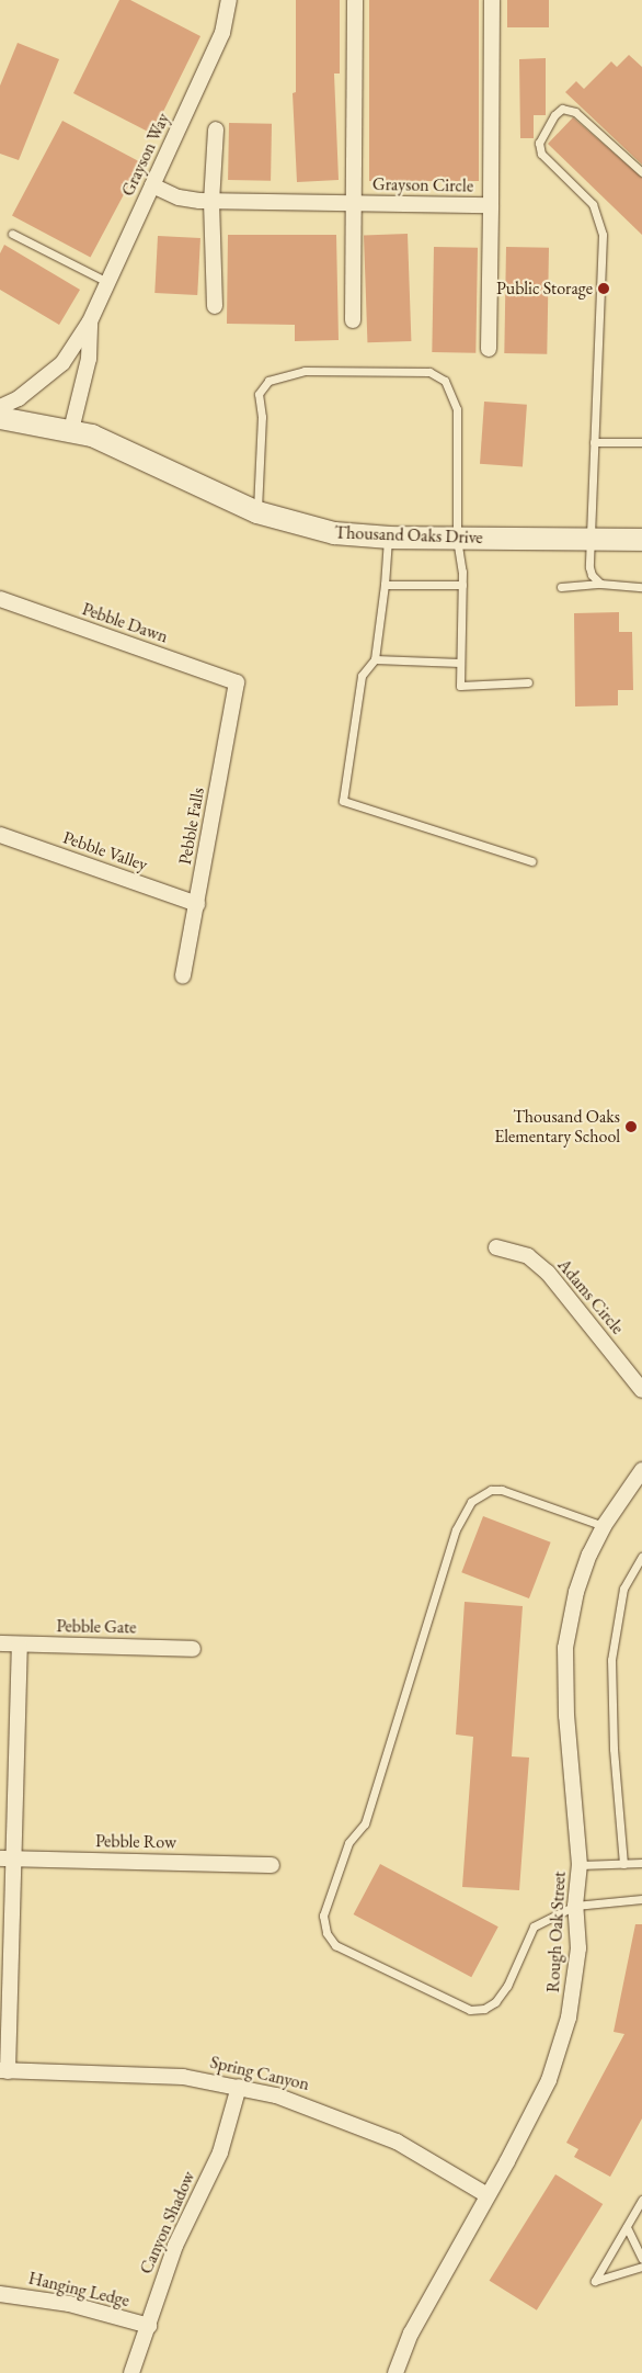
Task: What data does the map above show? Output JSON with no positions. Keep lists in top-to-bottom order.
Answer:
{
  "streets": {
    "main road": ["Thousand Oaks Drive"],
    "street": [
      "Grayson Way",
      "Grayson Circle",
      "Pebble Dawn",
      "Pebble Falls",
      "Pebble Valley",
      "Adams Circle",
      "Pebble Gate",
      "Pebble Row",
      "Rough Oak Street",
      "Spring Canyon",
      "Canyon Shadow",
      "Hanging Ledge"
    ]
  },
  "crossings": [
    ["Grayson Way", "Grayson Circle"],
    ["Grayson Way", "Thousand Oaks Drive"],
    ["Pebble Dawn", "Pebble Falls"],
    ["Pebble Falls", "Pebble Valley"],
    ["Rough Oak Street", "Spring Canyon"],
    ["Spring Canyon", "Canyon Shadow"],
    ["Canyon Shadow", "Hanging Ledge"]
  ],
  "places": ["Public Storage", "Thousand Oaks Elementary School"]
}
